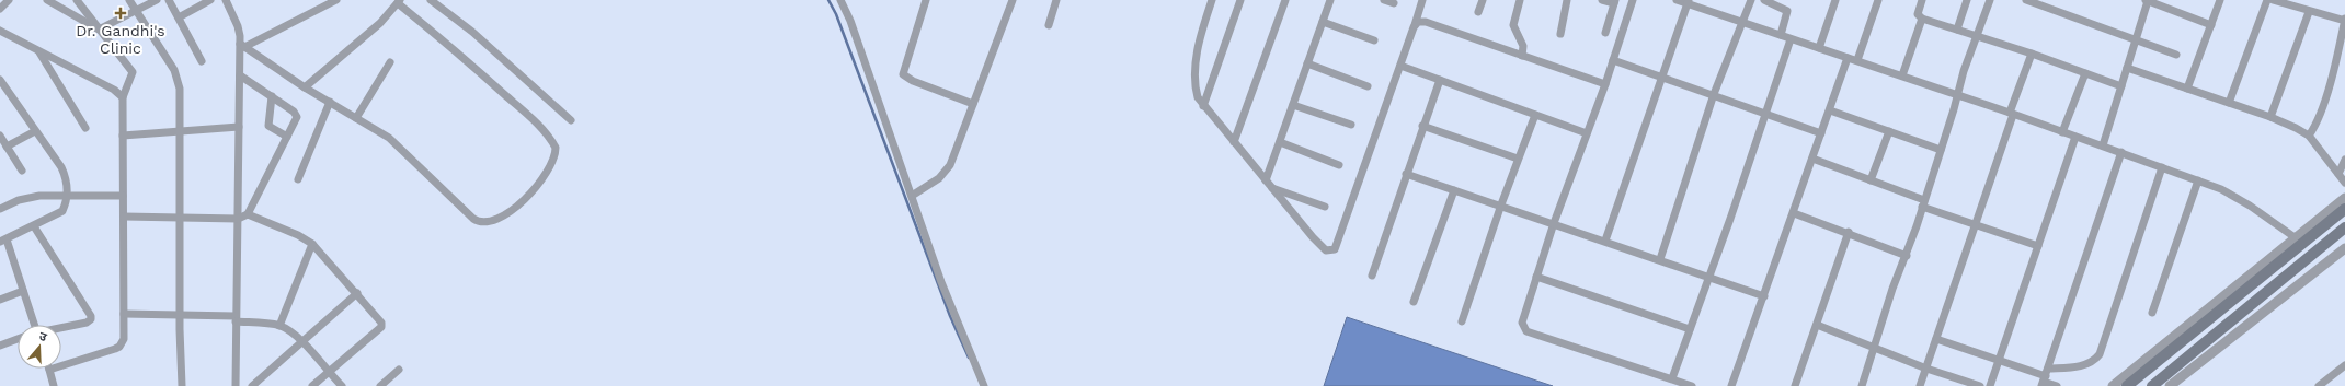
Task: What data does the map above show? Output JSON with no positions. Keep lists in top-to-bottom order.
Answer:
{
  "places": {
    "health": ["Dr. Gandhi's Clinic"]
  },
  "north": "top"
}
